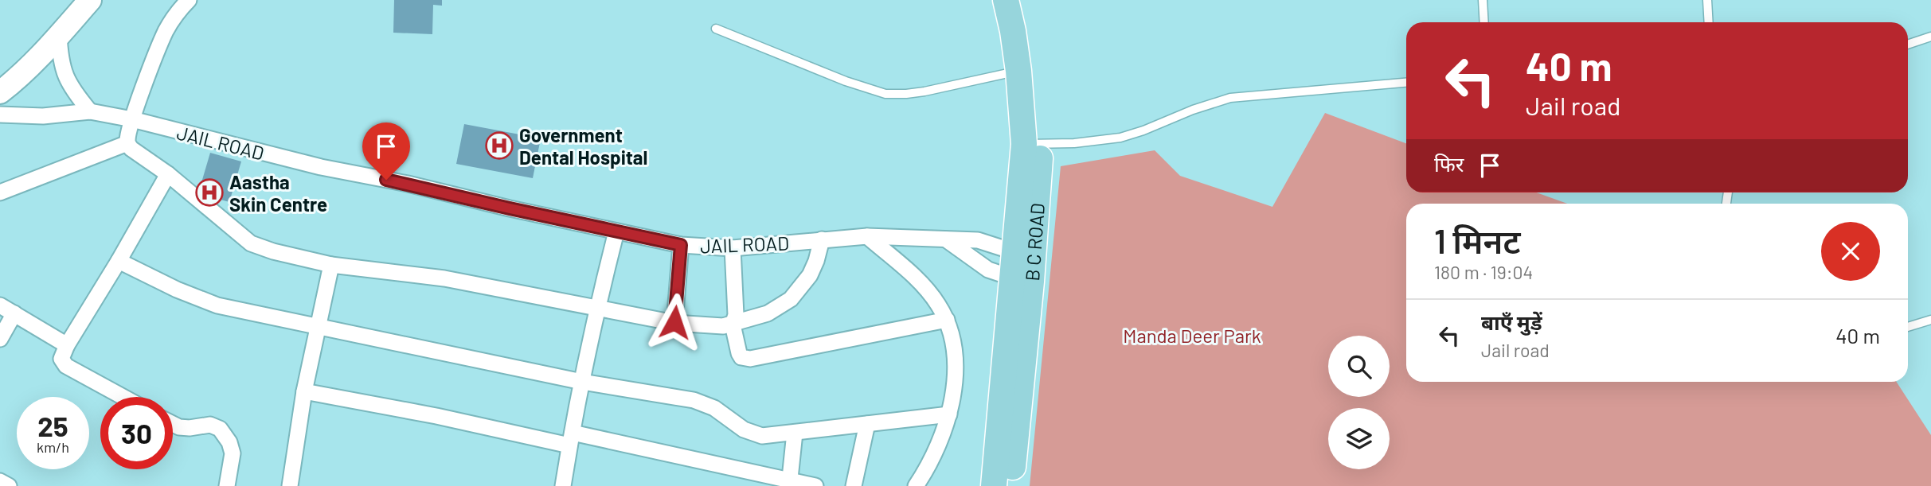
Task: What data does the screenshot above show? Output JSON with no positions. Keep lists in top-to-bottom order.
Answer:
{
  "streets": {
    "main road": ["B C ROAD"],
    "street": ["JAIL ROAD"]
  },
  "parks": ["Manda Deer Park"],
  "places": {
    "hospital": ["Government Dental Hospital", "Aastha Skin Centre"]
  },
  "page": {
    "turn": ["40 m", "Jail road"],
    "then": "फिर",
    "heading": ["1 मिनट", "180 m · 19:04"],
    "list": [
      {
        "name": "बाएँ मुड़ें",
        "note": "Jail road",
        "value": "40 m"
      }
    ],
    "speed": "25 km/h",
    "limit": "30"
  }
}
